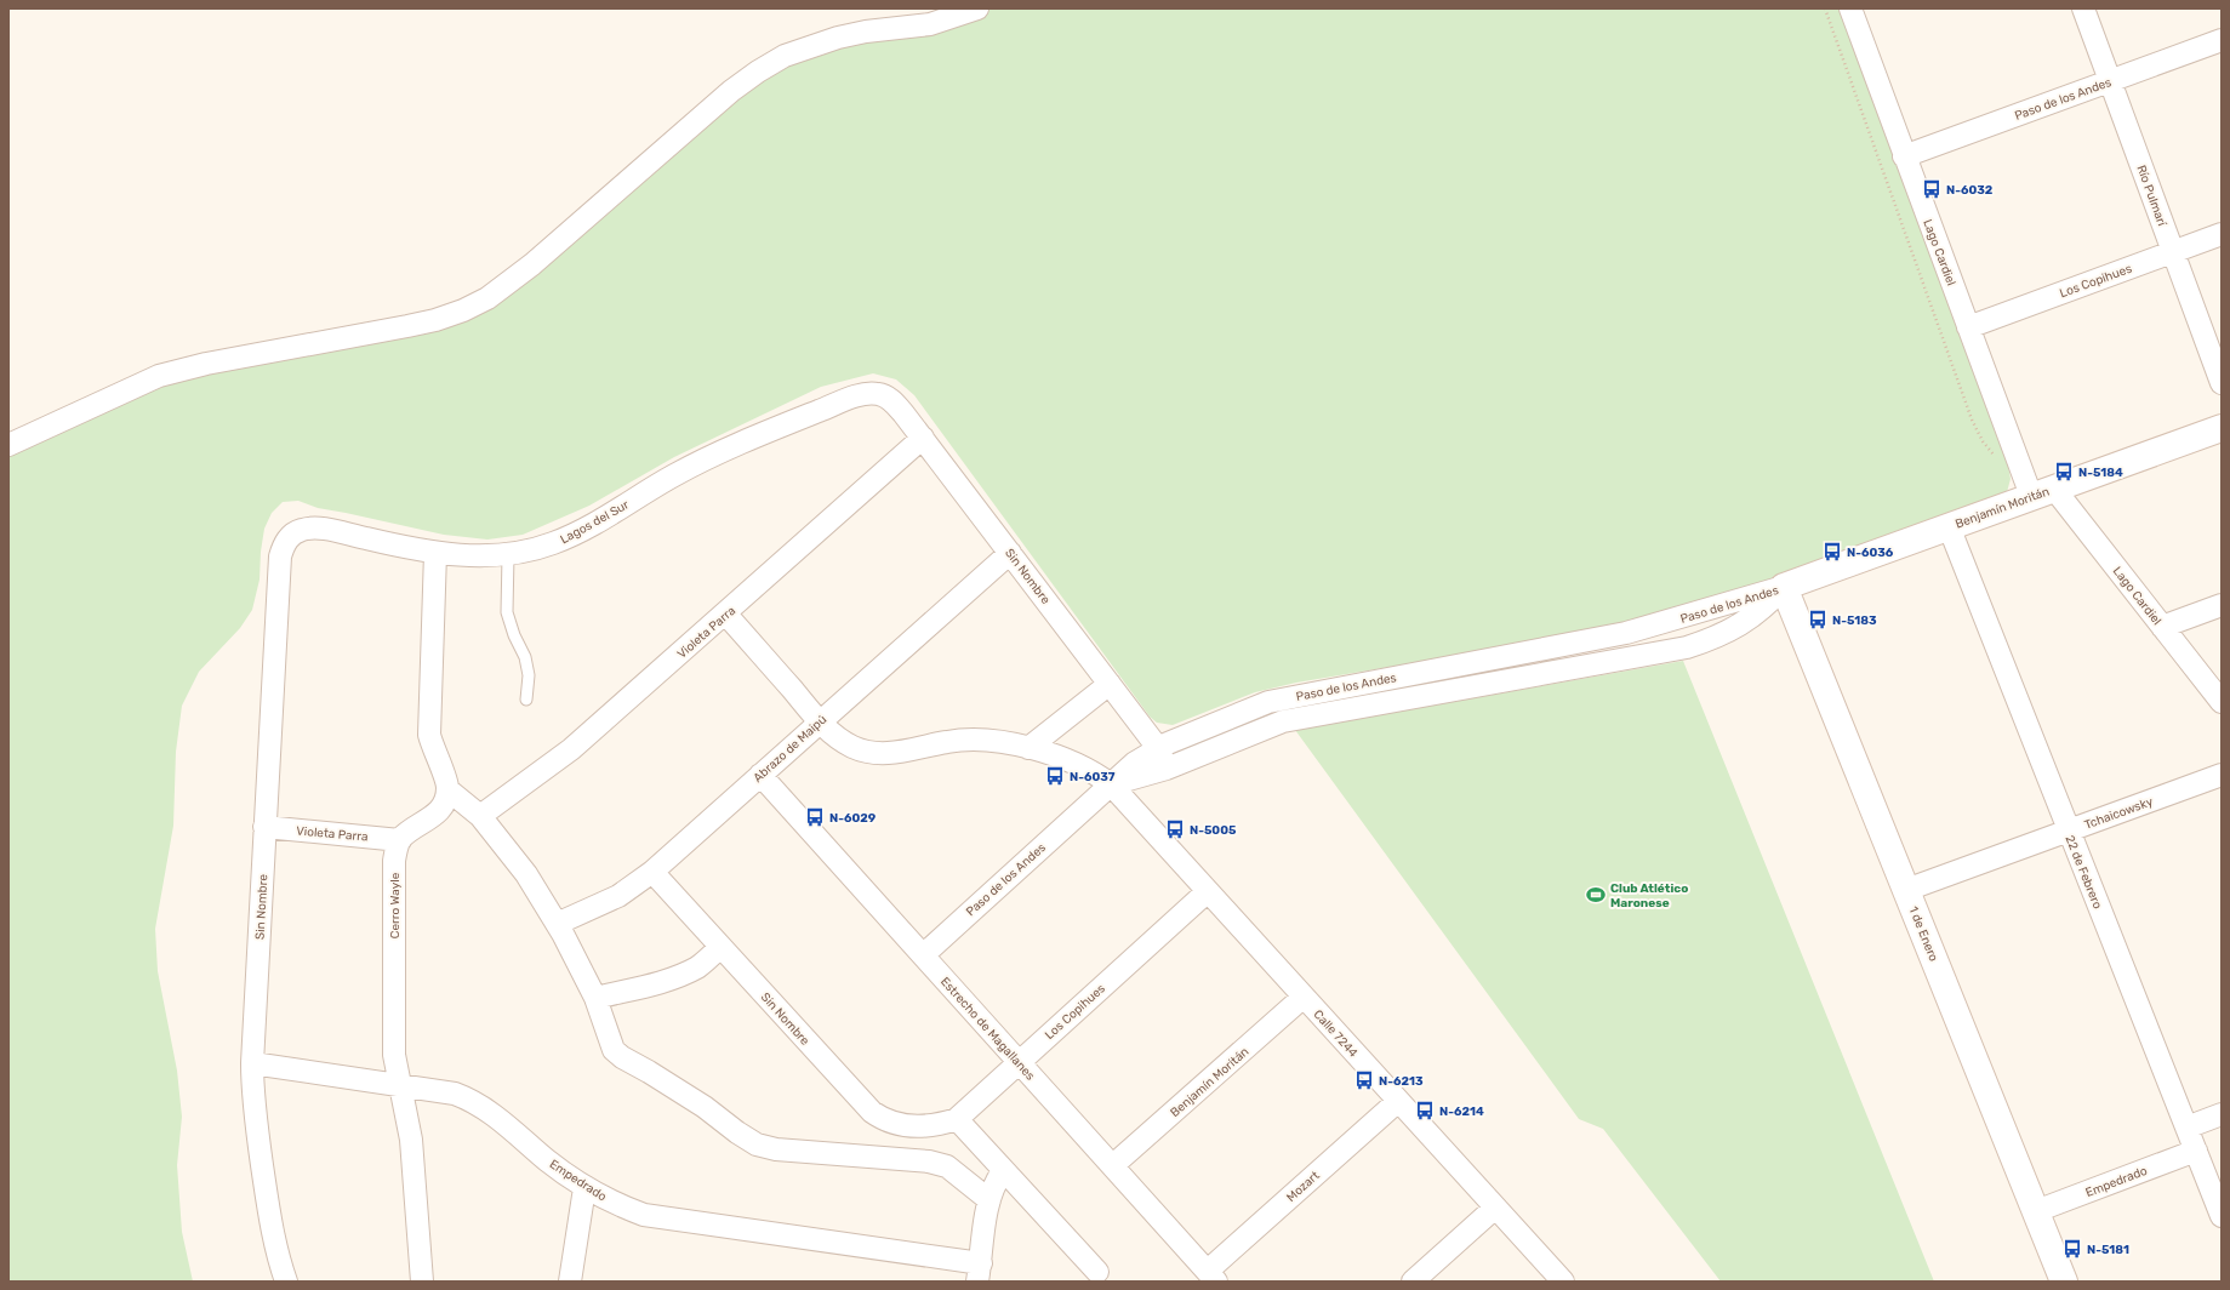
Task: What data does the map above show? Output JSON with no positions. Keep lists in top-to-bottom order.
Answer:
{
  "streets": {
    "street": [
      "Paso de los Andes",
      "Río Pulmarí",
      "Lago Cardiel",
      "Los Copihues",
      "Benjamín Moritán",
      "Lagos del Sur",
      "Sin Nombre",
      "Violeta Parra",
      "Abrazo de Maipú",
      "Tchaicowsky",
      "22 de Febrero",
      "Cerro Wayle",
      "1 de Enero",
      "Estrecho de Magallanes",
      "Calle 7244",
      "Empedrado",
      "Mozart"
    ]
  },
  "crossings": [
    ["Paso de los Andes", "Río Pulmarí"],
    ["Paso de los Andes", "Lago Cardiel"],
    ["Paso de los Andes", "Benjamín Moritán"],
    ["Paso de los Andes", "Sin Nombre"],
    ["Paso de los Andes", "1 de Enero"],
    ["Paso de los Andes", "Estrecho de Magallanes"],
    ["Paso de los Andes", "Calle 7244"],
    ["Río Pulmarí", "Los Copihues"],
    ["Lago Cardiel", "Los Copihues"],
    ["Lago Cardiel", "Benjamín Moritán"],
    ["Los Copihues", "Sin Nombre"],
    ["Los Copihues", "Estrecho de Magallanes"],
    ["Los Copihues", "Calle 7244"],
    ["Benjamín Moritán", "22 de Febrero"],
    ["Benjamín Moritán", "1 de Enero"],
    ["Benjamín Moritán", "Estrecho de Magallanes"],
    ["Benjamín Moritán", "Calle 7244"],
    ["Lagos del Sur", "Sin Nombre"],
    ["Sin Nombre", "Violeta Parra"],
    ["Sin Nombre", "Abrazo de Maipú"],
    ["Sin Nombre", "Empedrado"],
    ["Violeta Parra", "Cerro Wayle"],
    ["Abrazo de Maipú", "Estrecho de Magallanes"],
    ["Tchaicowsky", "22 de Febrero"],
    ["Tchaicowsky", "1 de Enero"],
    ["22 de Febrero", "Empedrado"],
    ["Cerro Wayle", "Empedrado"],
    ["1 de Enero", "Empedrado"],
    ["Estrecho de Magallanes", "Mozart"],
    ["Calle 7244", "Mozart"]
  ],
  "places": {
    "bus stop": [
      "N-6032",
      "N-5184",
      "N-6036",
      "N-5183",
      "N-6037",
      "N-6029",
      "N-5005",
      "N-6213",
      "N-6214",
      "N-5181"
    ],
    "sports": ["Club Atlético Maronese"]
  }
}
